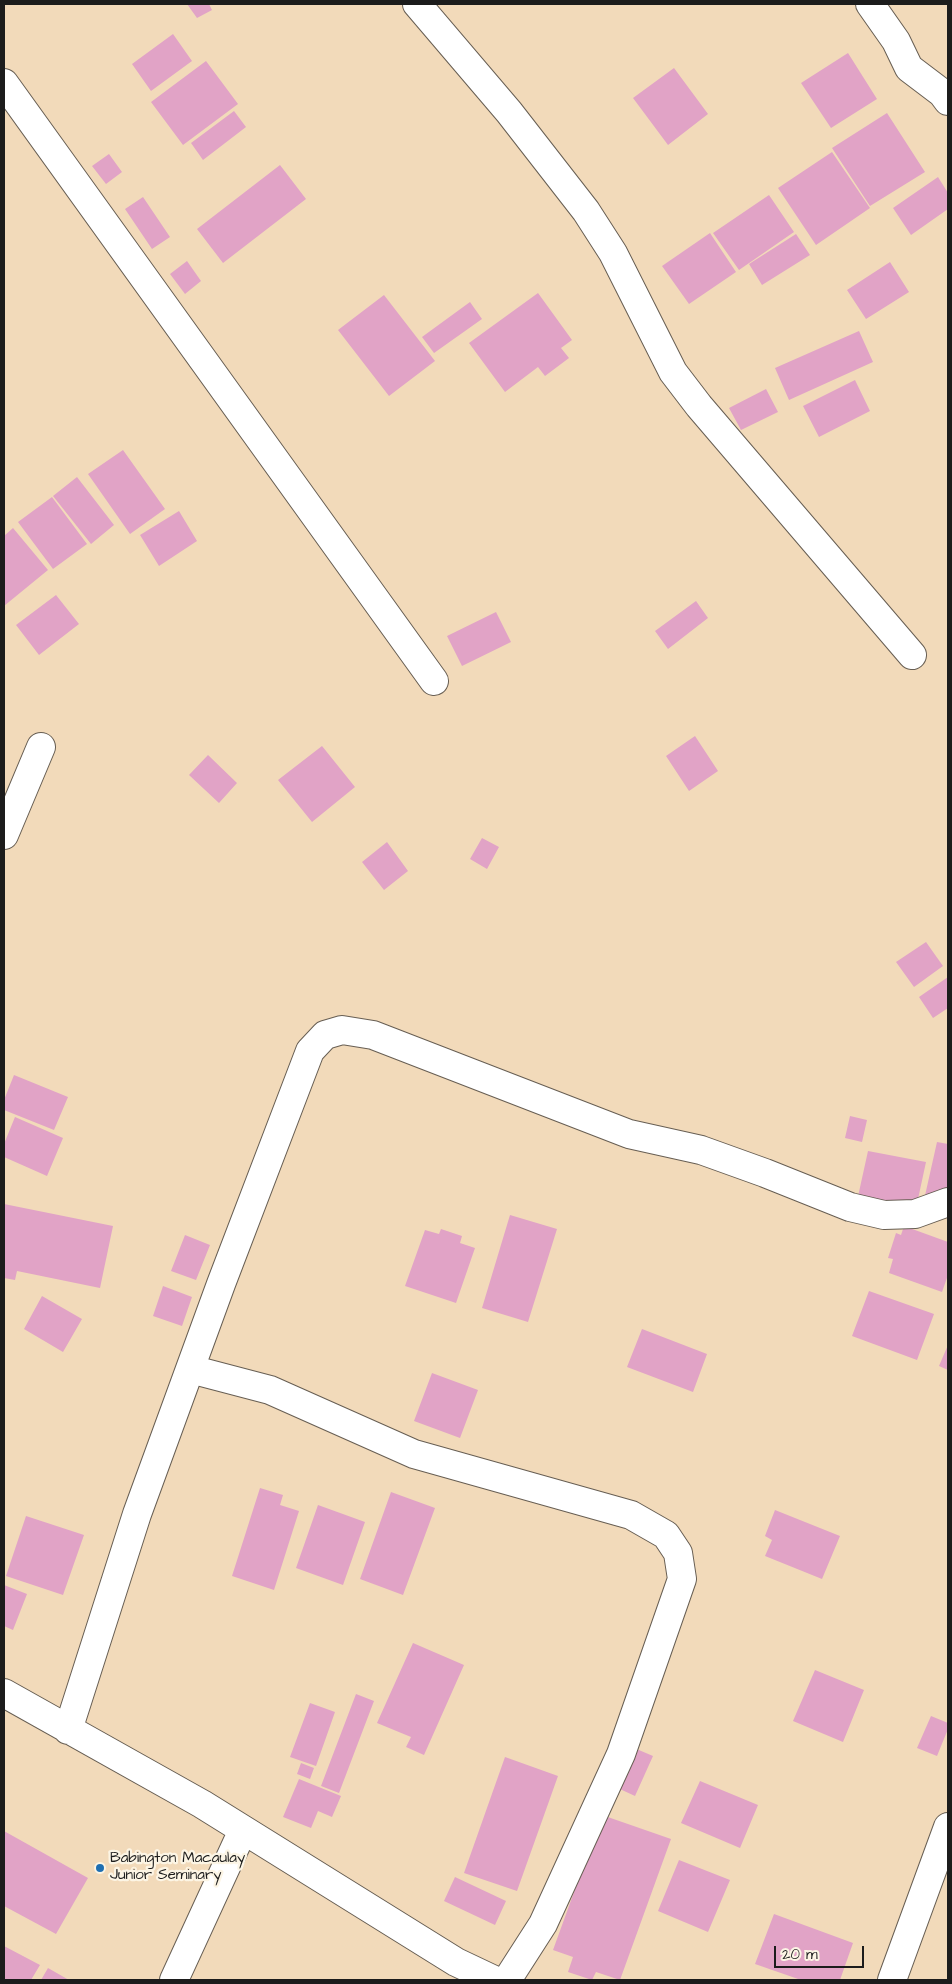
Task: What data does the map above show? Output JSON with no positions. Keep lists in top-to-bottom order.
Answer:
{
  "places": ["Babington Macaulay Junior Seminary"],
  "scale_bar": "20 m"
}
